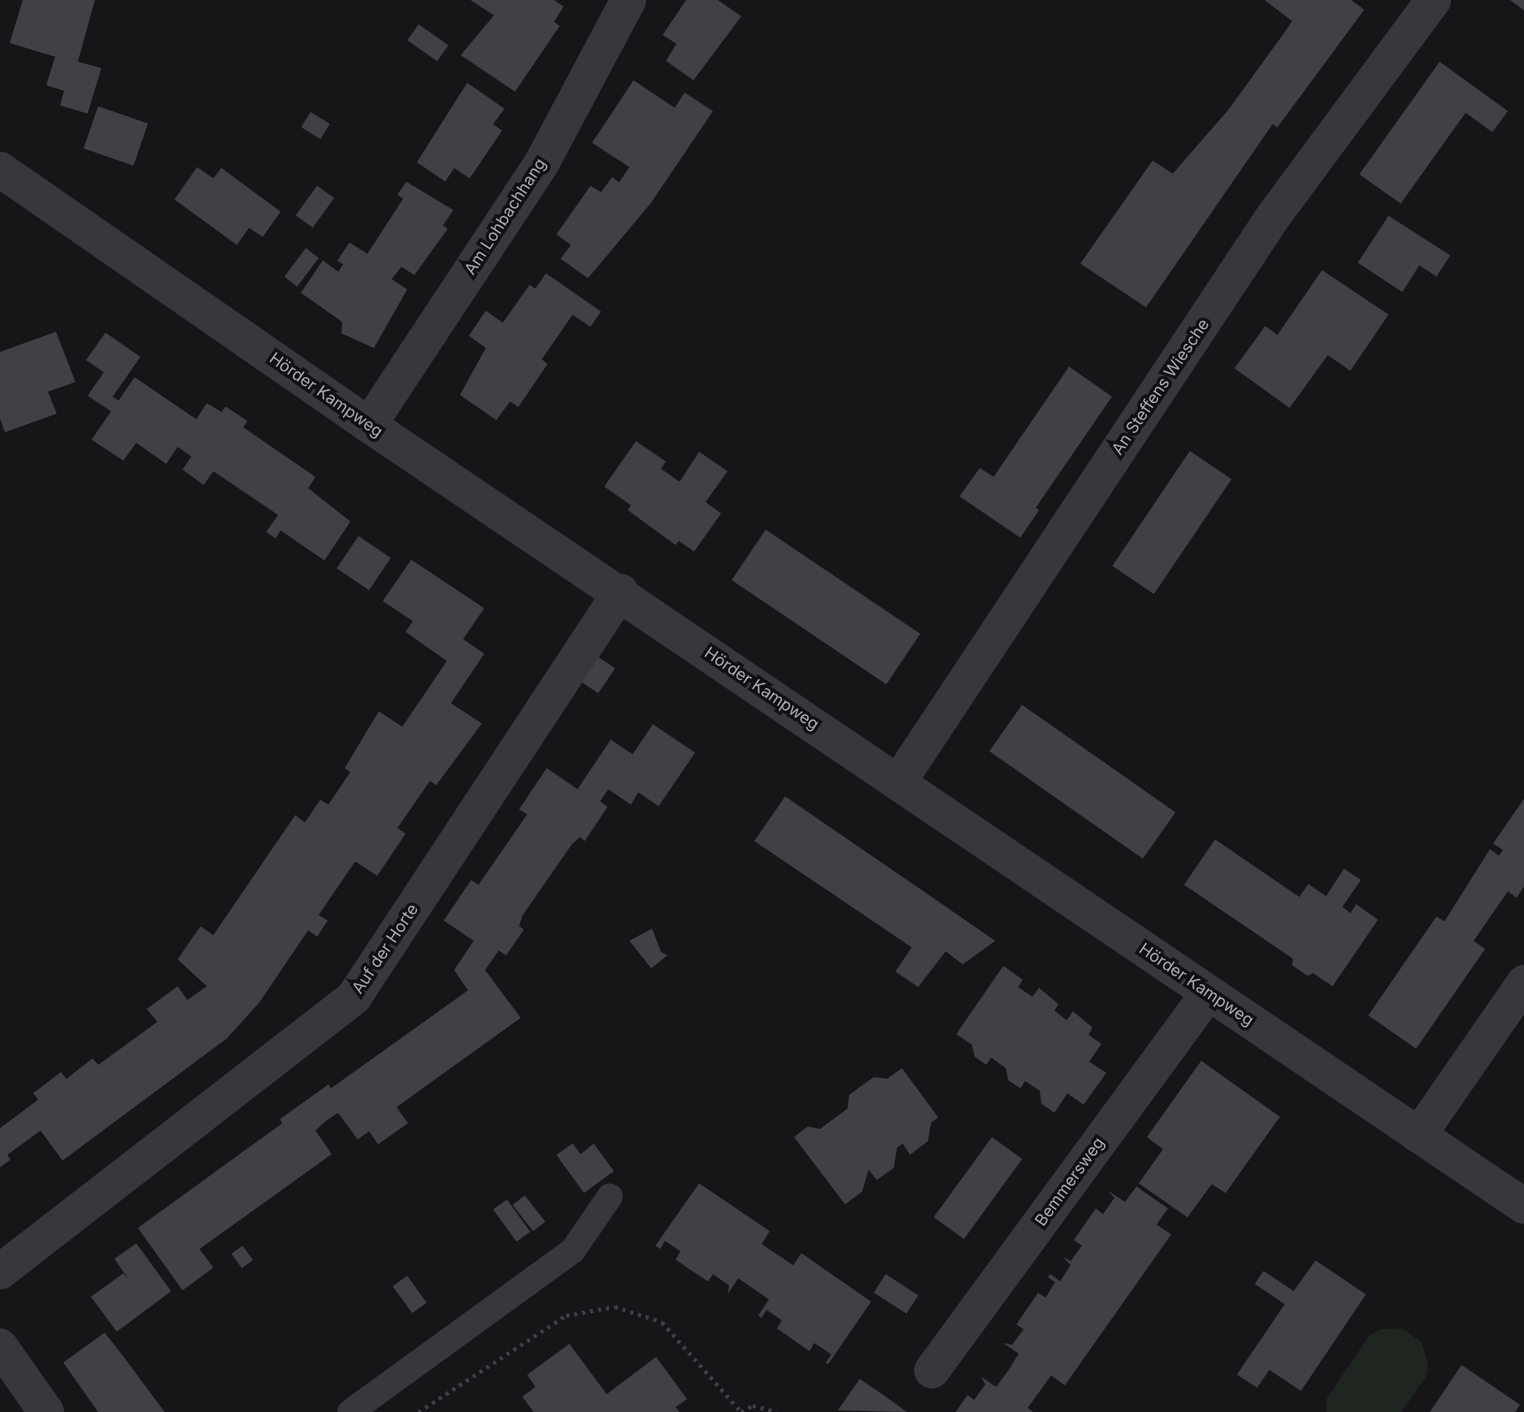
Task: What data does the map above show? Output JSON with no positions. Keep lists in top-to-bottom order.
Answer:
{
  "streets": {
    "street": [
      "Am Lohbachhang",
      "An Steffens Wiesche",
      "Hörder Kampweg",
      "Auf der Horte",
      "Bemmersweg"
    ]
  },
  "crossings": [
    ["Am Lohbachhang", "Hörder Kampweg"],
    ["An Steffens Wiesche", "Hörder Kampweg"],
    ["Hörder Kampweg", "Auf der Horte"],
    ["Hörder Kampweg", "Bemmersweg"]
  ]
}
